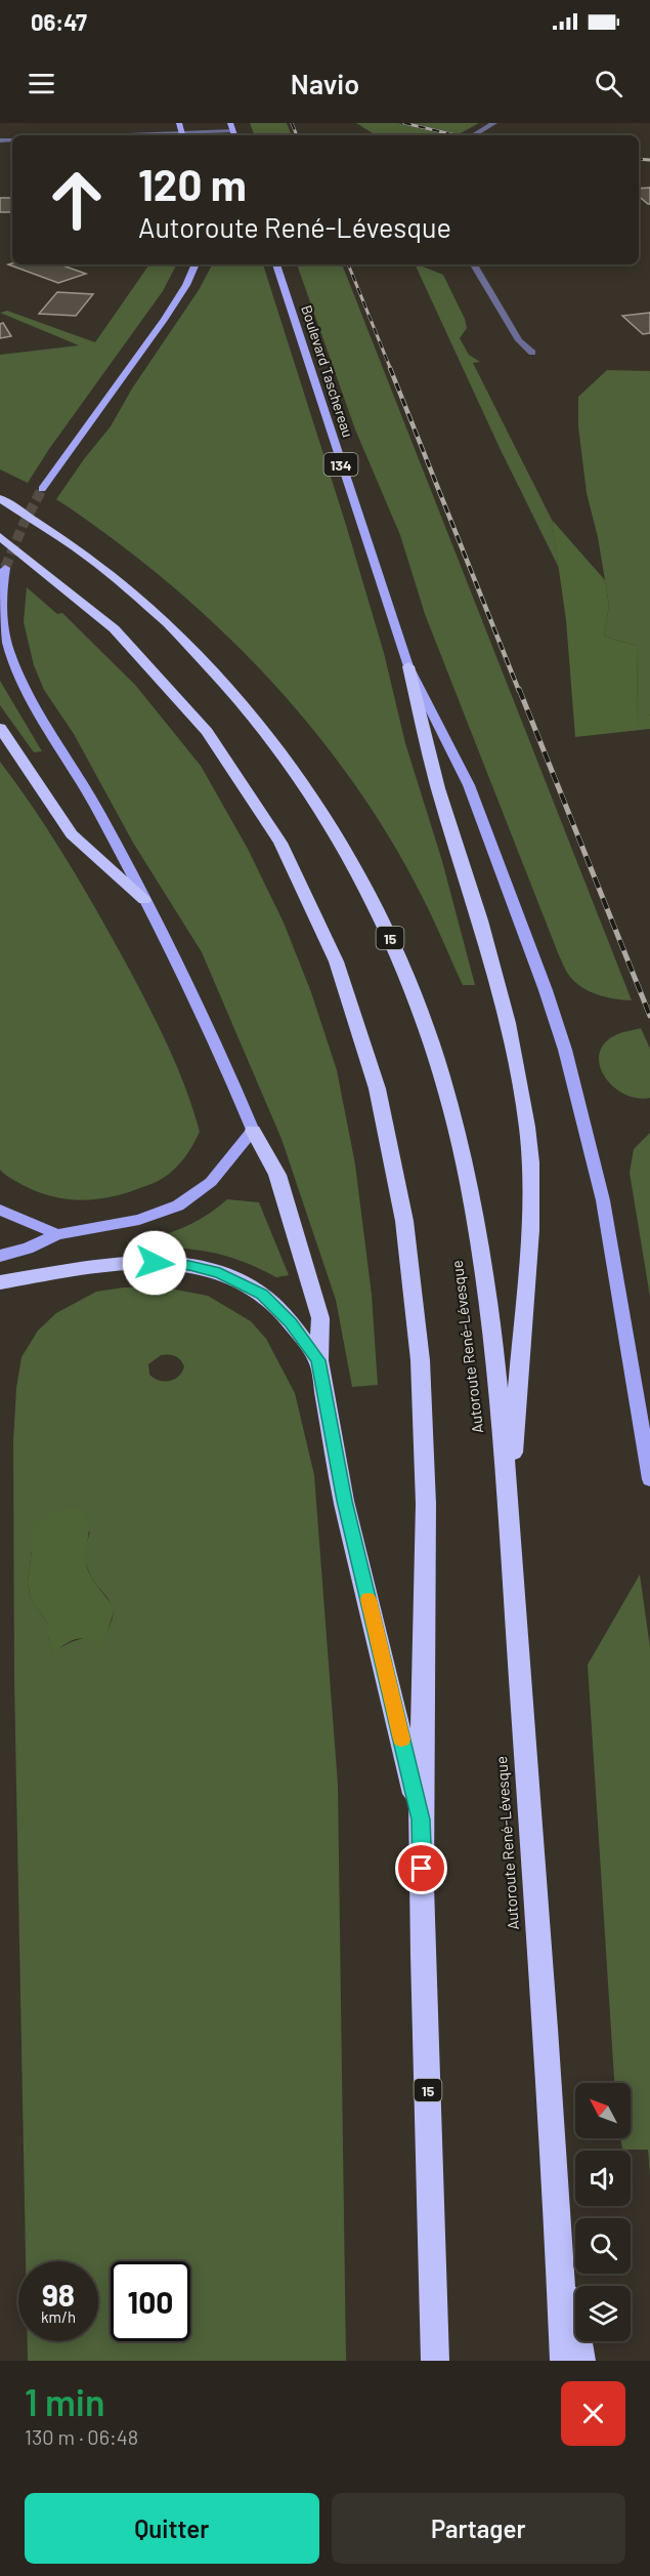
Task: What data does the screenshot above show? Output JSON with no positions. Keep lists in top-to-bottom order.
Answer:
{
  "streets": {
    "highway": ["15", "Autoroute René-Lévesque"],
    "main road": ["Boulevard Taschereau", "134"]
  },
  "north": "top left",
  "page": {
    "status": "06:47",
    "header": "Navio",
    "turn": ["120 m", "Autoroute René-Lévesque"],
    "speed": "98 km/h",
    "limit": "100",
    "heading": ["1 min", "130 m · 06:48"],
    "buttons": ["Quitter", "Partager"]
  }
}
